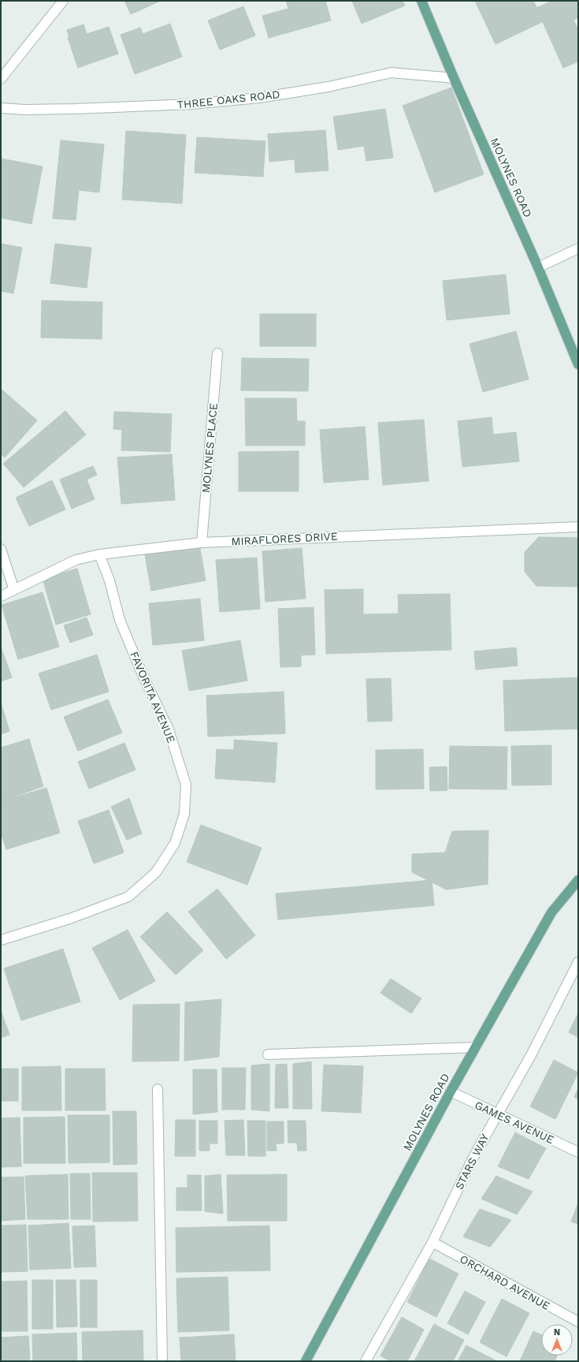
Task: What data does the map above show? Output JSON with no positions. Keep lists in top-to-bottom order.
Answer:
{
  "streets": {
    "main road": ["MOLYNES ROAD"],
    "street": [
      "THREE OAKS ROAD",
      "MOLYNES PLACE",
      "MIRAFLORES DRIVE",
      "FAVORITA AVENUE",
      "GAMES AVENUE",
      "STARS WAY",
      "ORCHARD AVENUE"
    ]
  },
  "crossings": [
    ["THREE OAKS ROAD", "MOLYNES ROAD"],
    ["MOLYNES ROAD", "GAMES AVENUE"],
    ["MOLYNES PLACE", "MIRAFLORES DRIVE"],
    ["MIRAFLORES DRIVE", "FAVORITA AVENUE"],
    ["GAMES AVENUE", "STARS WAY"],
    ["STARS WAY", "ORCHARD AVENUE"]
  ],
  "north": "top"
}
